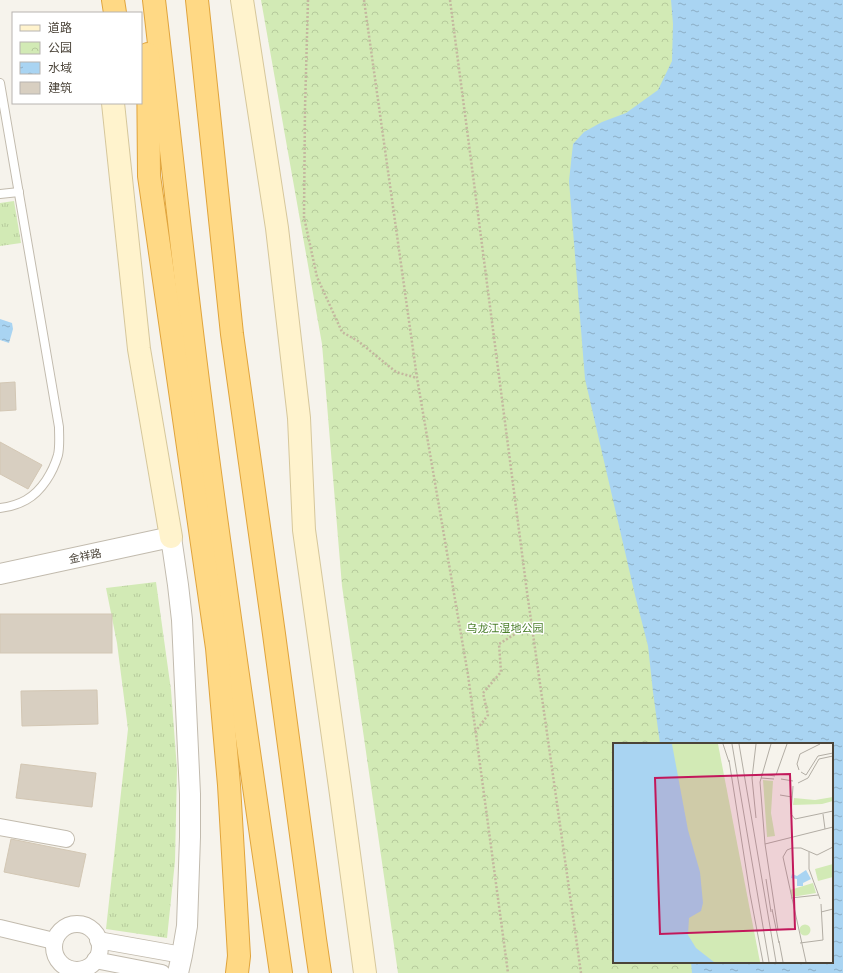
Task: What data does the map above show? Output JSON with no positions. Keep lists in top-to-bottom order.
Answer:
{
  "streets": {
    "street": ["金祥路"]
  },
  "parks": ["乌龙江湿地公园"],
  "legend": [
    "道路",
    "公园",
    "水域",
    "建筑"
  ]
}
